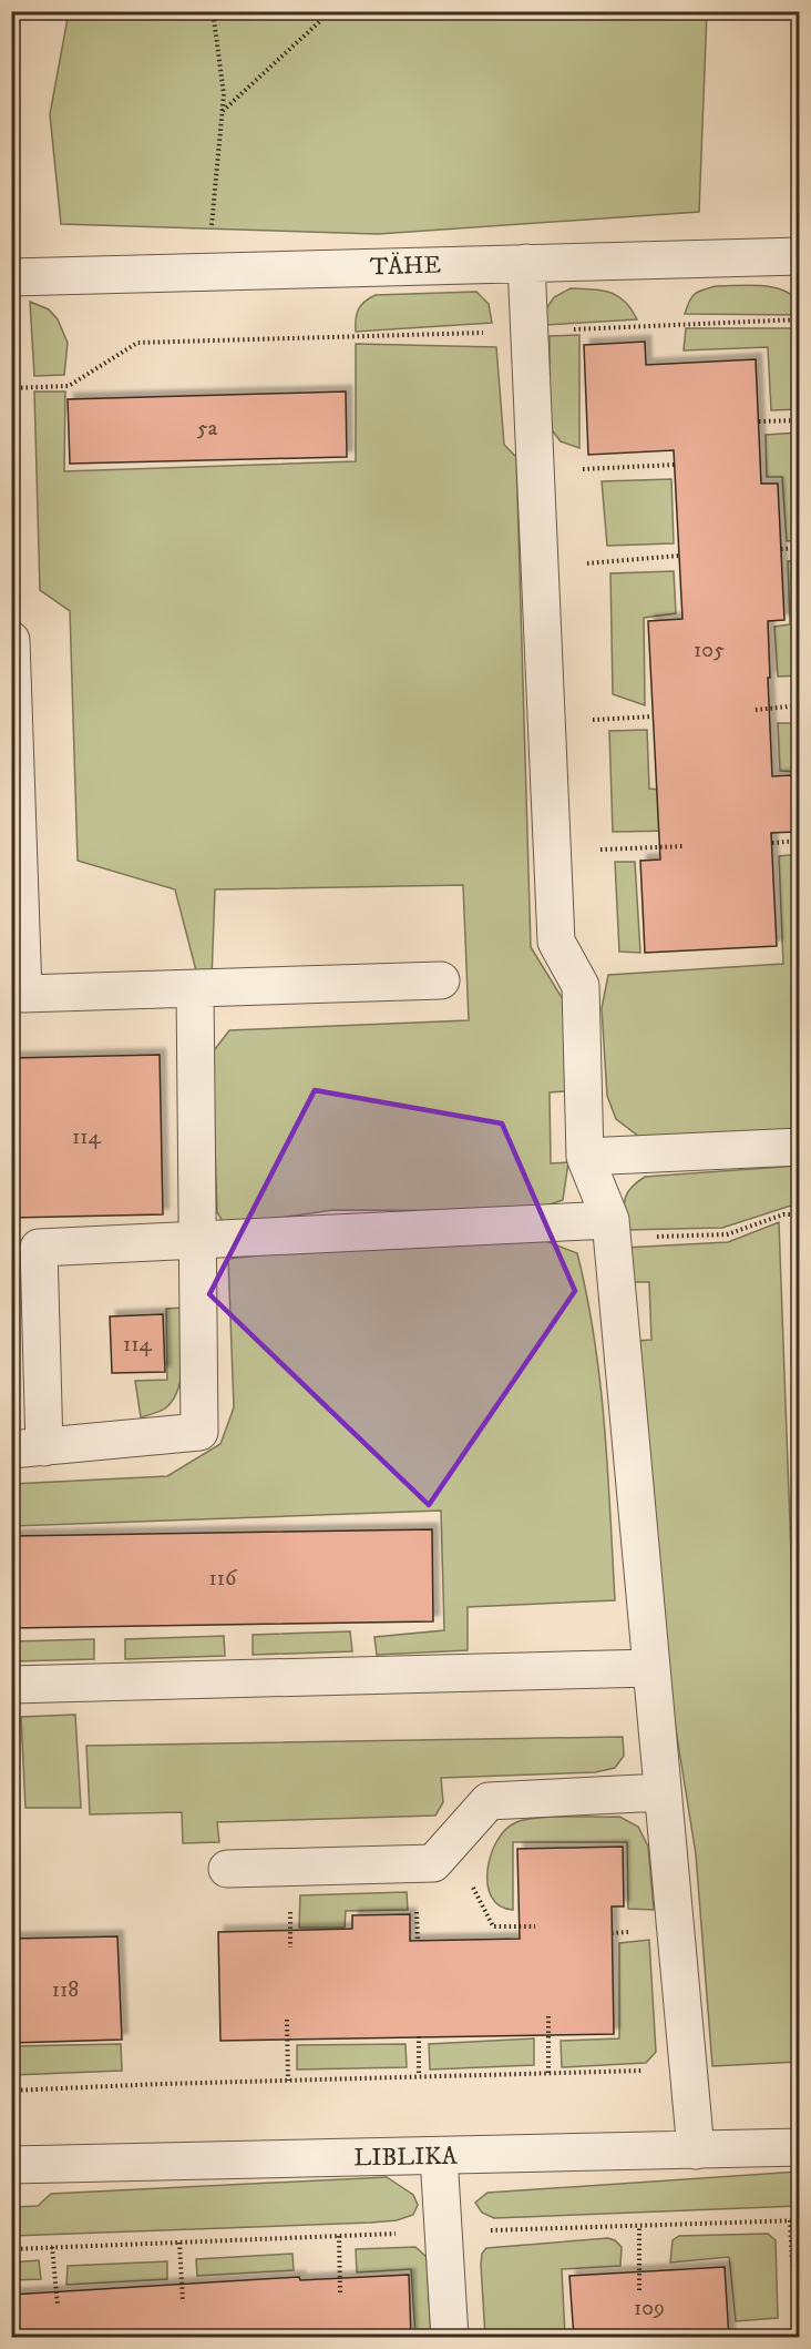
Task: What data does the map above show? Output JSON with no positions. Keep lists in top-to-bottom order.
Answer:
{
  "streets": {
    "street": ["TÄHE", "LIBLIKA"]
  },
  "house_numbers": [
    "5a",
    "105",
    "114",
    "114",
    "116",
    "118",
    "109"
  ]
}
